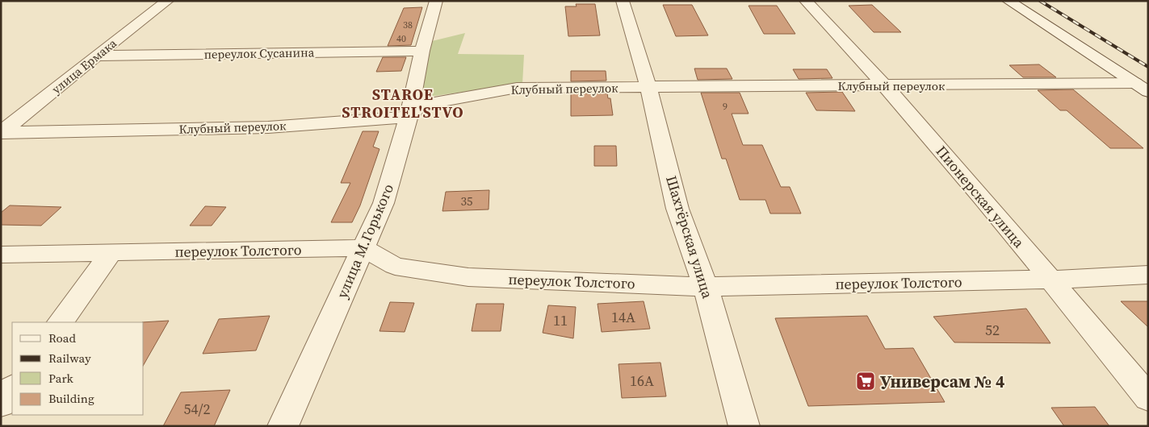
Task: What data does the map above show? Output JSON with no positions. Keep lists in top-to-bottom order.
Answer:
{
  "streets": {
    "street": [
      "переулок Сусанина",
      "улица Ермака",
      "Клубный переулок",
      "Пионерская улица",
      "Шахтёрская улица",
      "улица М.Горького",
      "переулок Толстого"
    ]
  },
  "crossings": [
    ["переулок Сусанина", "улица Ермака"],
    ["переулок Сусанина", "улица М.Горького"],
    ["улица Ермака", "Клубный переулок"],
    ["Клубный переулок", "Пионерская улица"],
    ["Клубный переулок", "Шахтёрская улица"],
    ["Клубный переулок", "улица М.Горького"],
    ["Пионерская улица", "переулок Толстого"],
    ["Шахтёрская улица", "переулок Толстого"],
    ["улица М.Горького", "переулок Толстого"]
  ],
  "districts": ["STAROE STROITEL'STVO"],
  "places": {
    "supermarket": ["Универсам № 4"]
  },
  "house_numbers": [
    "38",
    "40",
    "9",
    "35",
    "14А",
    "11",
    "52",
    "16А",
    "54/2"
  ],
  "legend": [
    "Road",
    "Railway",
    "Park",
    "Building"
  ]
}
